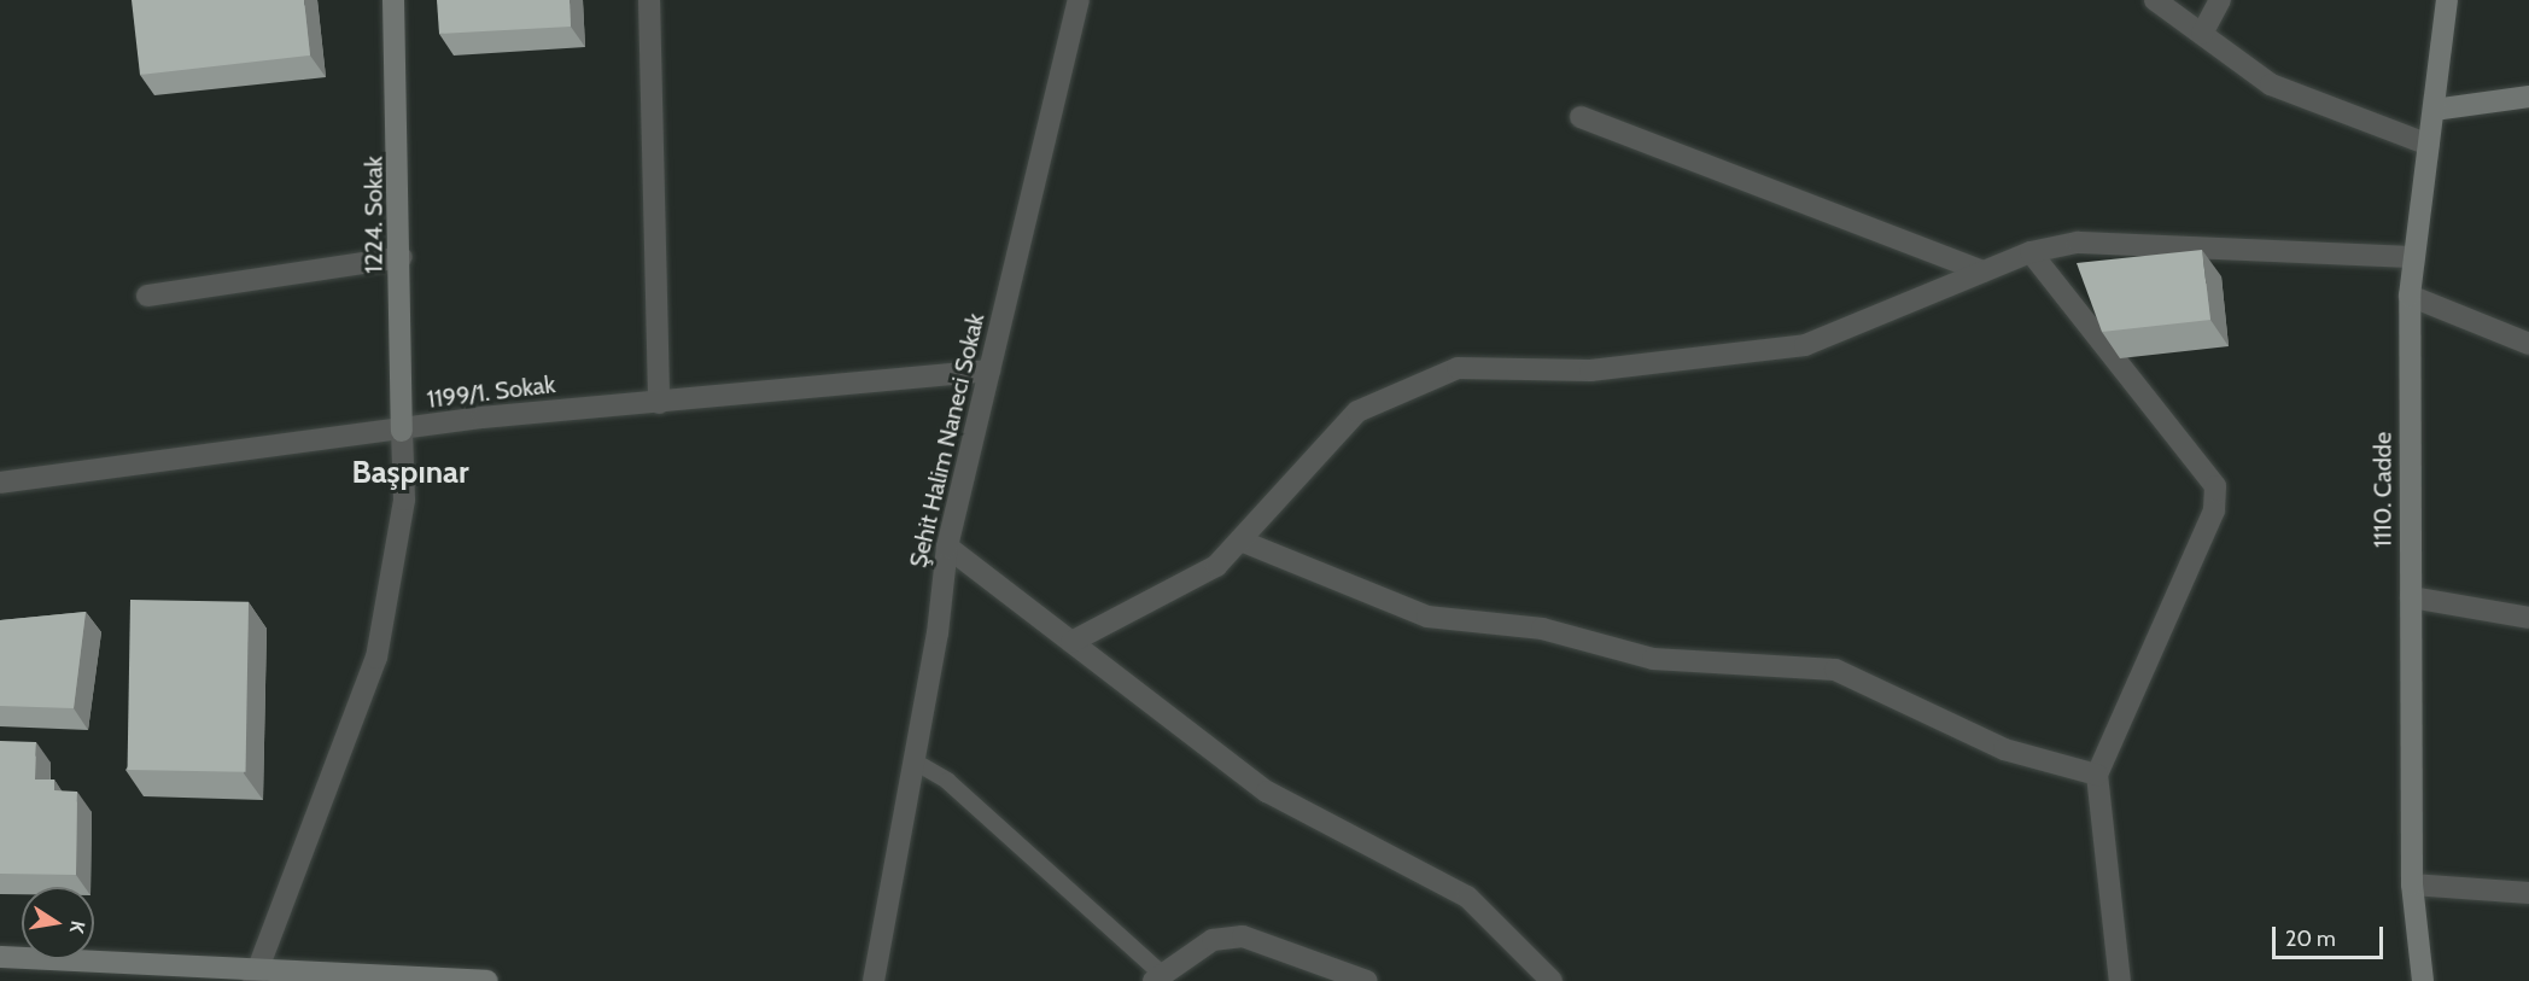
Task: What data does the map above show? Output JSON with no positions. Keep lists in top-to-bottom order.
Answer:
{
  "streets": {
    "street": [
      "1224. Sokak",
      "1199/1. Sokak",
      "Şehit Halim Naneci Sokak",
      "1110. Cadde"
    ]
  },
  "crossings": [
    ["1224. Sokak", "1199/1. Sokak"],
    ["1199/1. Sokak", "Şehit Halim Naneci Sokak"]
  ],
  "districts": ["Başpınar"],
  "scale_bar": "20 m",
  "north": "right"
}
